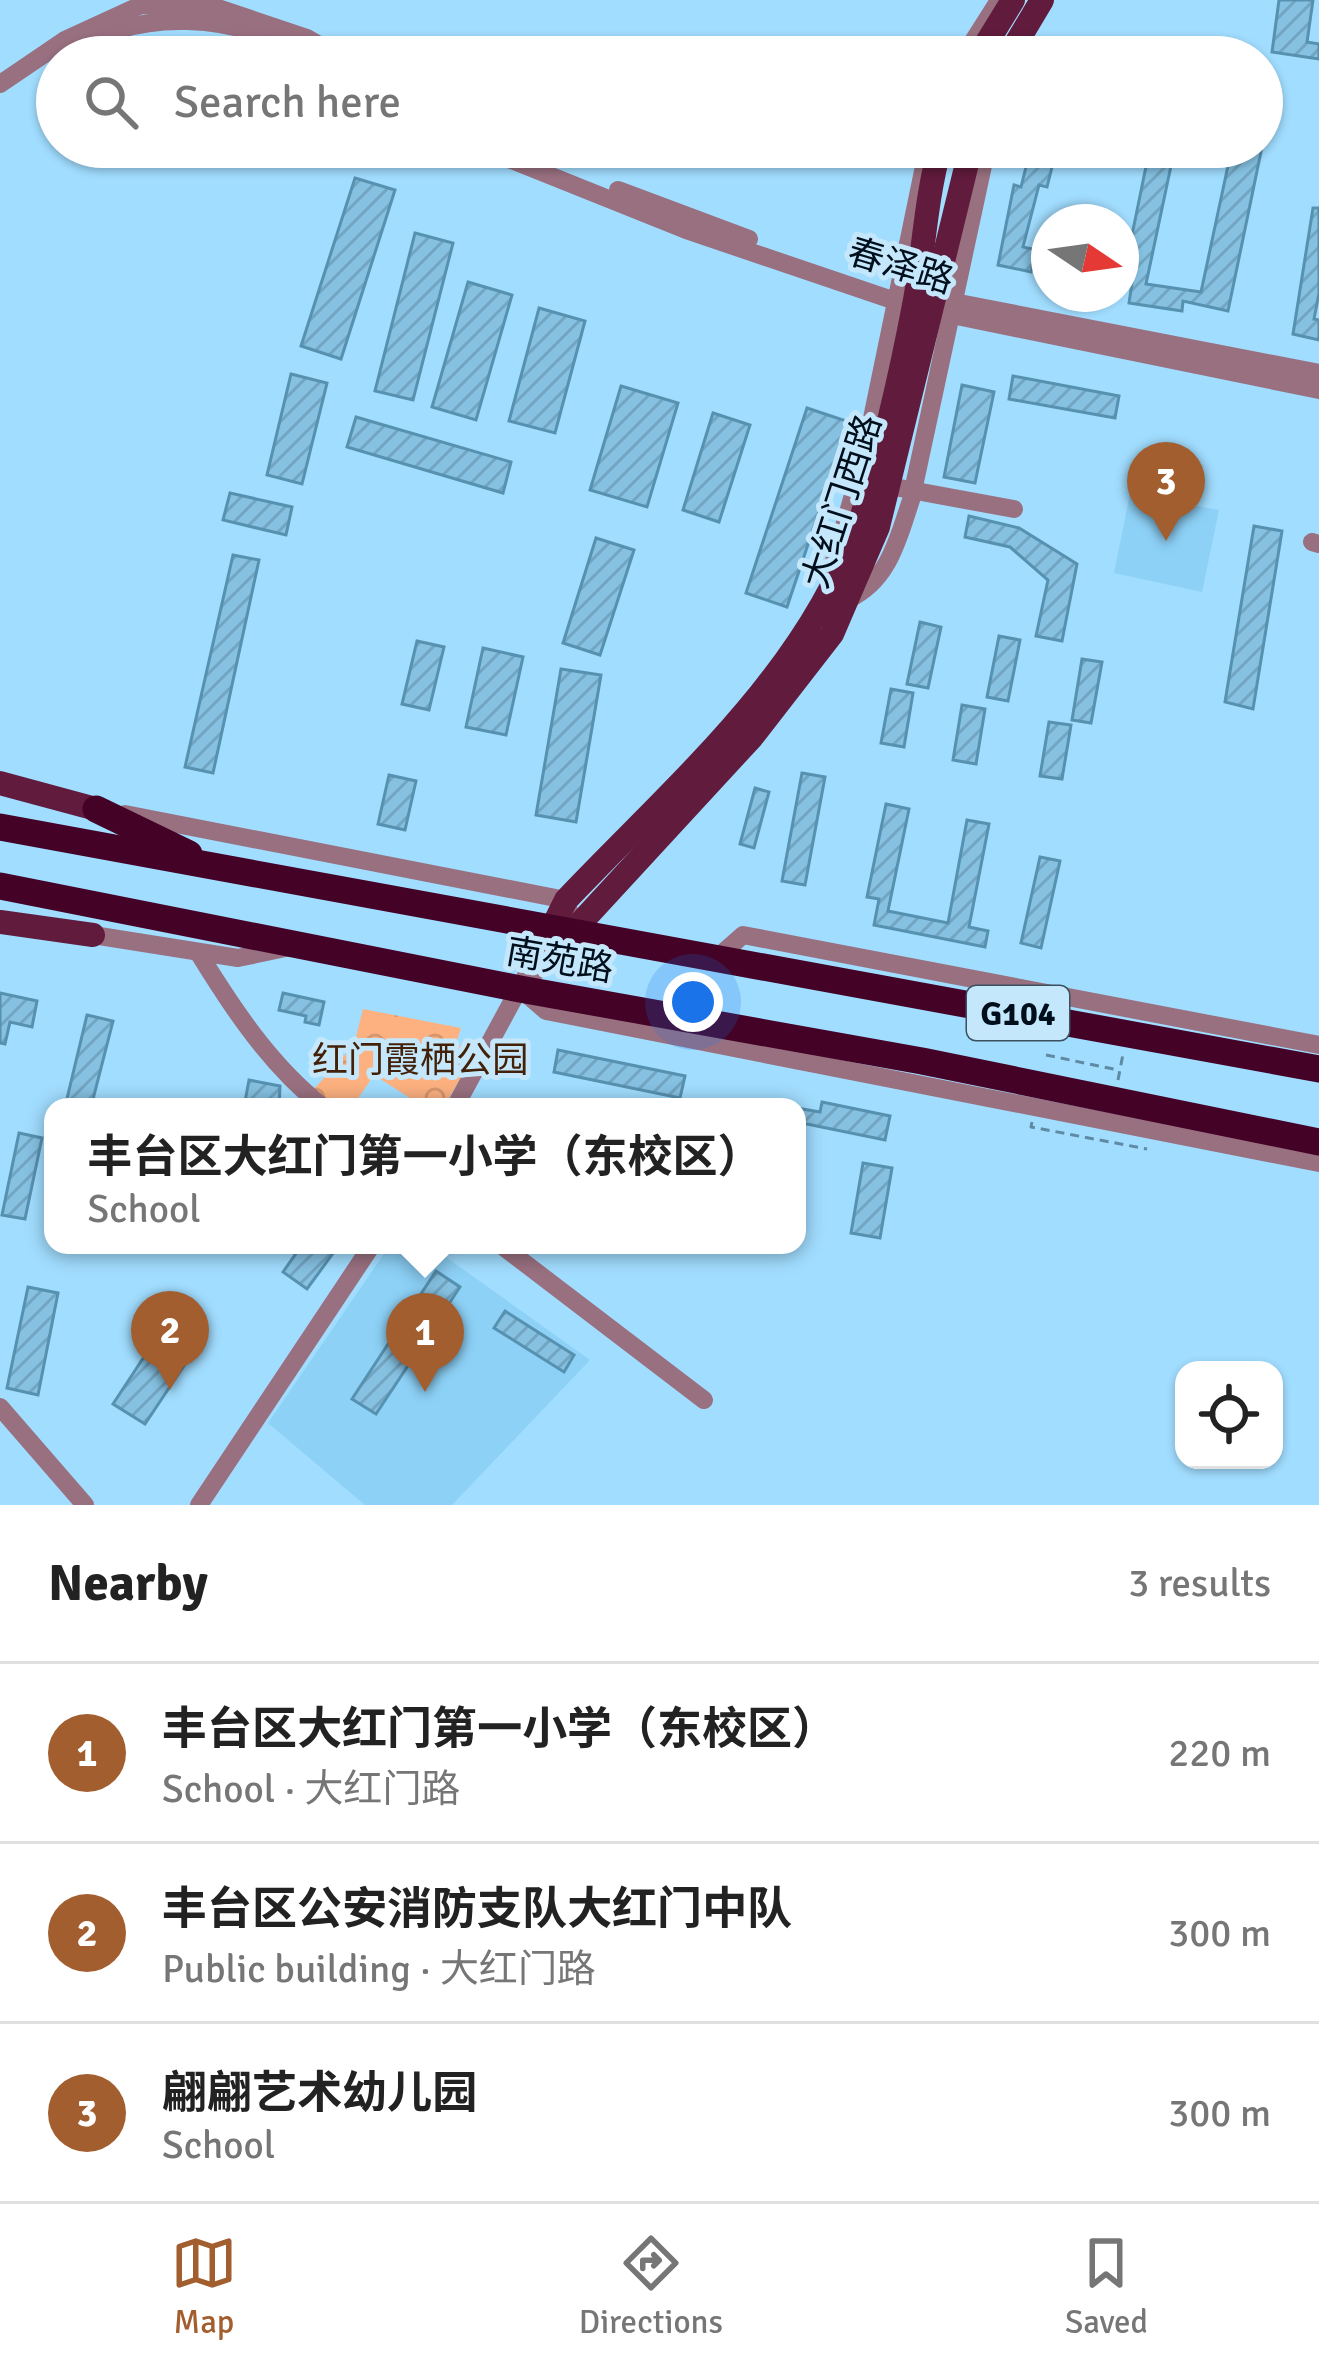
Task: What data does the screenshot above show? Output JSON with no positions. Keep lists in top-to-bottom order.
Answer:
{
  "streets": {
    "highway": ["南苑路", "G104"],
    "main road": ["大红门西路"],
    "street": ["春泽路"]
  },
  "crossings": [
    ["春泽路", "大红门西路"],
    ["大红门西路", "南苑路"]
  ],
  "parks": ["红门霞栖公园"],
  "north": "right",
  "page": {
    "search": "Search here",
    "pins": ["3", "2", "1"],
    "popup": ["丰台区大红门第一小学（东校区）", "School"],
    "heading": ["Nearby", "3 results"],
    "list": [
      {
        "mark": "1",
        "name": "丰台区大红门第一小学（东校区）",
        "note": "School · 大红门路",
        "value": "220 m"
      },
      {
        "mark": "2",
        "name": "丰台区公安消防支队大红门中队",
        "note": "Public building · 大红门路",
        "value": "300 m"
      },
      {
        "mark": "3",
        "name": "翩翩艺术幼儿园",
        "note": "School",
        "value": "300 m"
      }
    ],
    "nav": ["Map", "Directions", "Saved"]
  }
}
